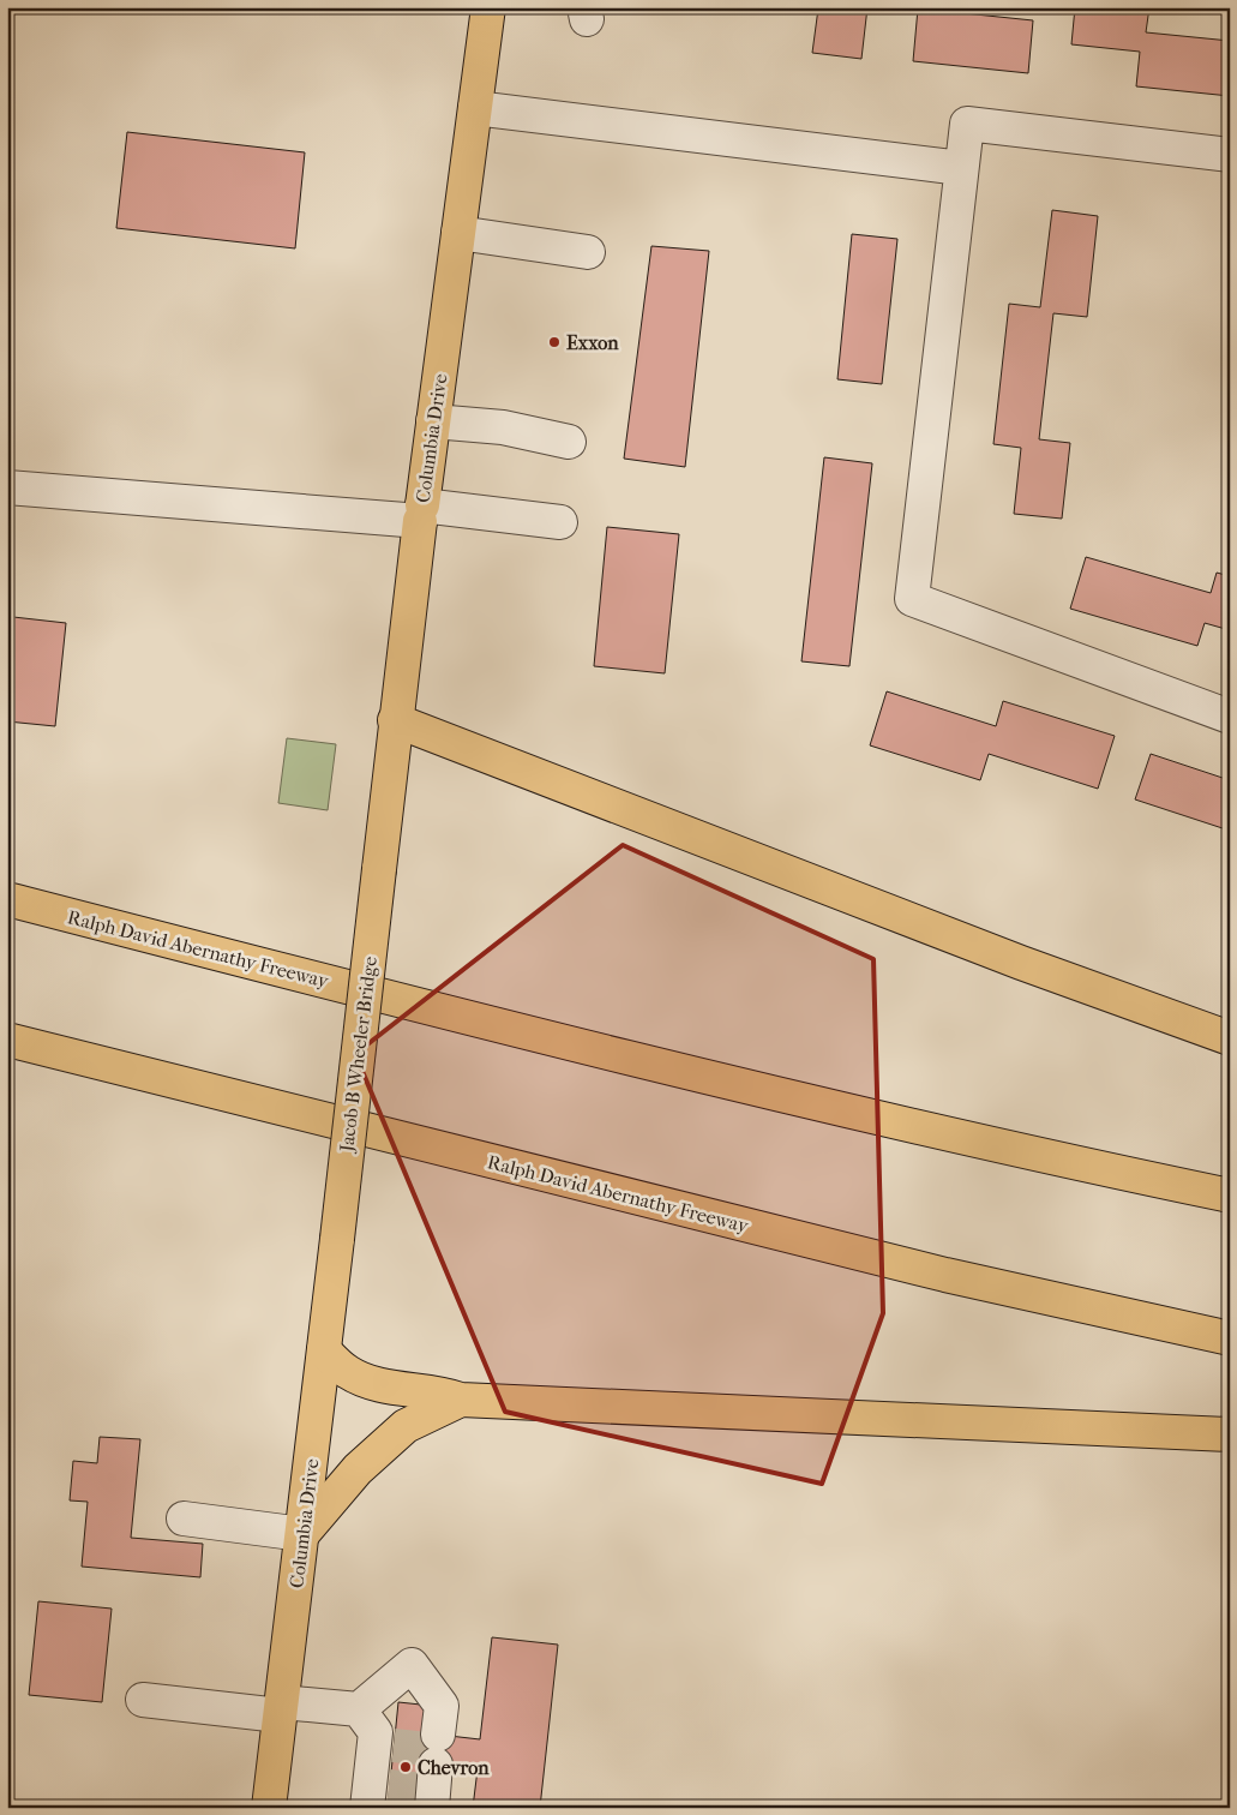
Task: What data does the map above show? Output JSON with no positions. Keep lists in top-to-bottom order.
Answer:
{
  "streets": {
    "main road": ["Columbia Drive", "Ralph David Abernathy Freeway", "Jacob B Wheeler Bridge"]
  },
  "crossings": [
    ["Columbia Drive", "Jacob B Wheeler Bridge"]
  ],
  "places": ["Exxon", "Chevron"]
}
